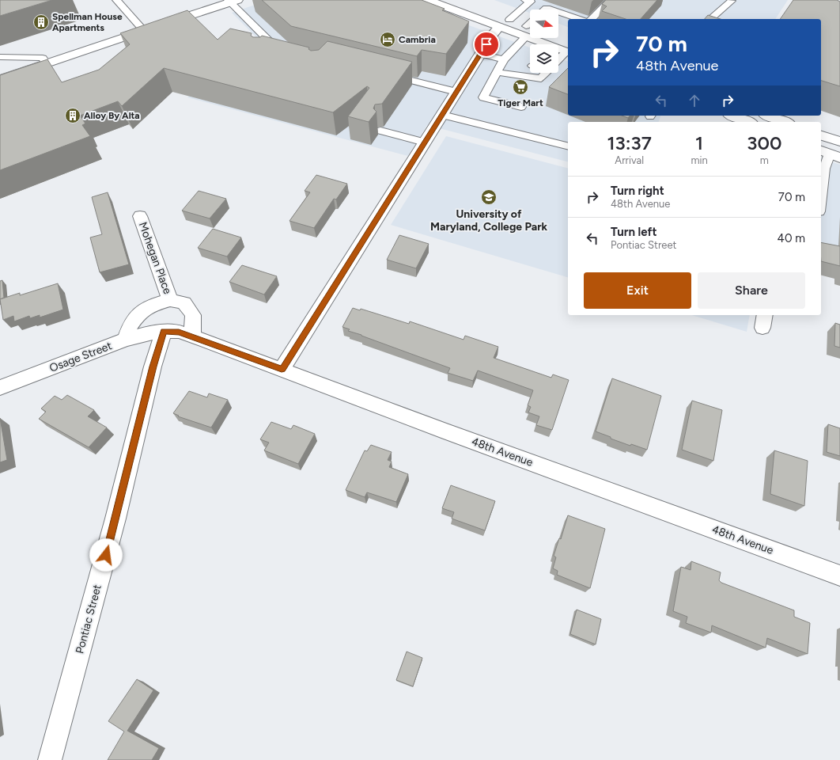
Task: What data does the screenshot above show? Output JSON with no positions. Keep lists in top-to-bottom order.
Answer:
{
  "streets": {
    "street": [
      "Mohegan Place",
      "Osage Street",
      "48th Avenue",
      "Pontiac Street"
    ]
  },
  "crossings": [
    ["Mohegan Place", "Osage Street"],
    ["Mohegan Place", "48th Avenue"],
    ["Osage Street", "48th Avenue"],
    ["Osage Street", "Pontiac Street"],
    ["48th Avenue", "Pontiac Street"]
  ],
  "places": {
    "building": ["Spellman House Apartments", "Alloy By Alta"],
    "hotel": ["Cambria"],
    "supermarket": ["Tiger Mart"],
    "school or university": ["University of Maryland, College Park"]
  },
  "north": "right",
  "page": {
    "turn": ["70 m", "48th Avenue"],
    "eta": [
      "13:37",
      "Arrival",
      "1",
      "min",
      "300",
      "m"
    ],
    "list": [
      {
        "name": "Turn right",
        "note": "48th Avenue",
        "value": "70 m"
      },
      {
        "name": "Turn left",
        "note": "Pontiac Street",
        "value": "40 m"
      }
    ],
    "buttons": ["Exit", "Share"]
  }
}
